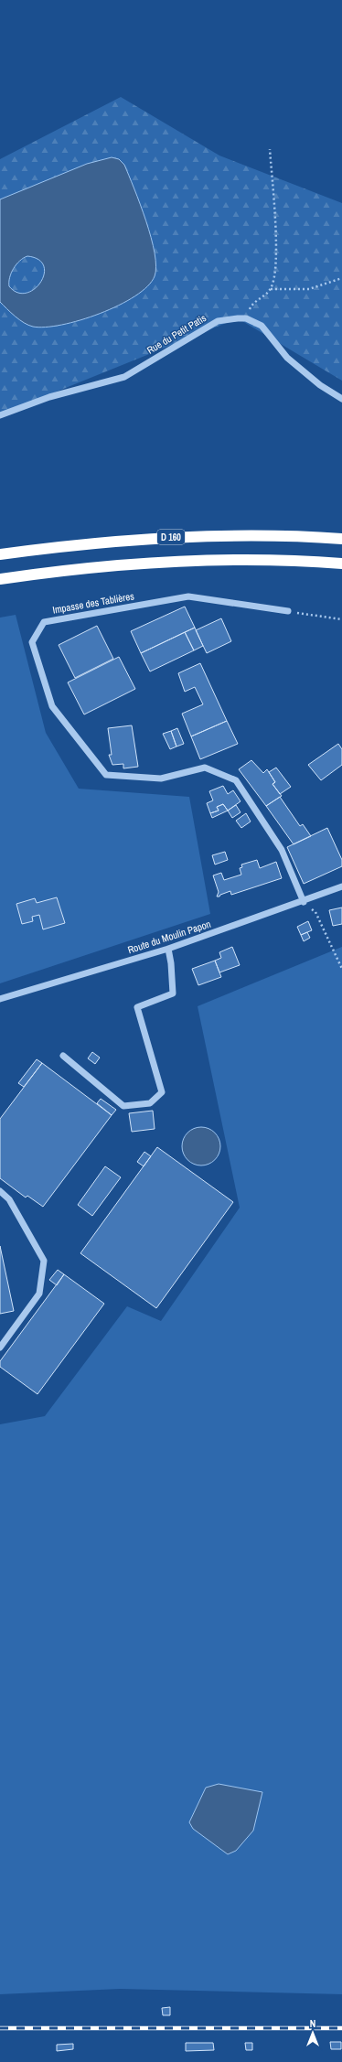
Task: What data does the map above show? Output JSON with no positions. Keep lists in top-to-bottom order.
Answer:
{
  "streets": {
    "highway": ["D 160"],
    "street": ["Rue du Petit Patis", "Impasse des Tablières", "Route du Moulin Papon"]
  },
  "crossings": [
    ["Impasse des Tablières", "Route du Moulin Papon"]
  ],
  "north": "top"
}
